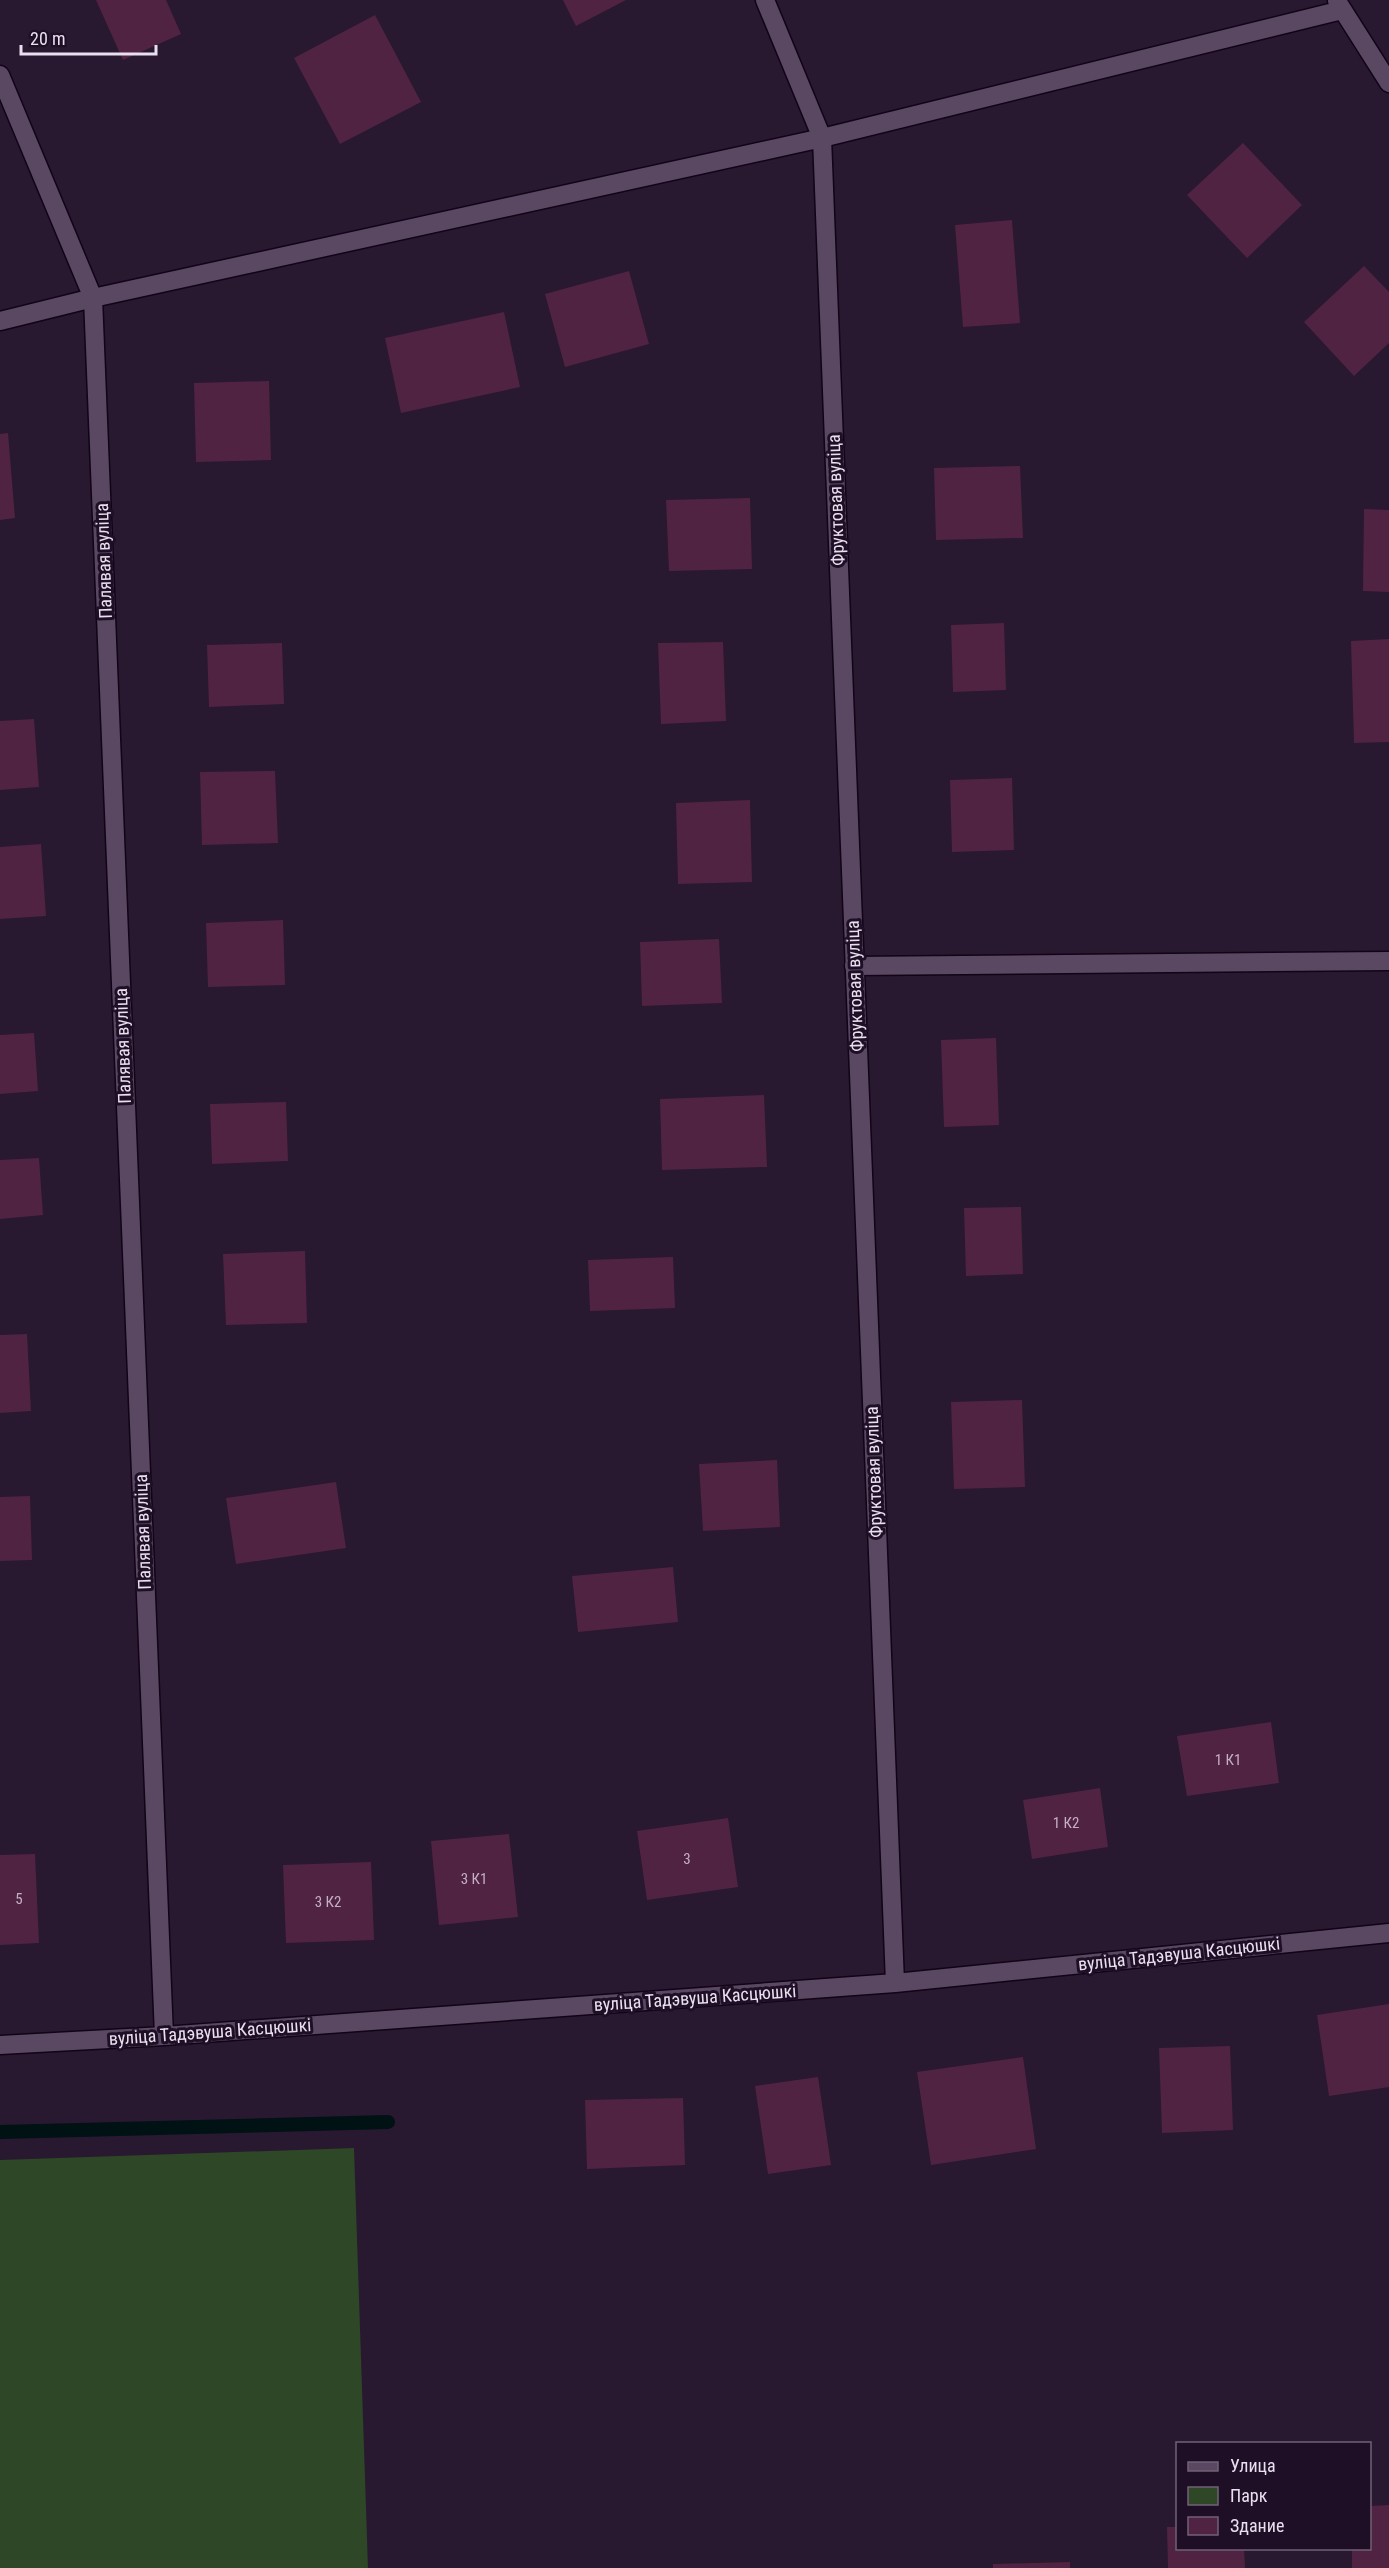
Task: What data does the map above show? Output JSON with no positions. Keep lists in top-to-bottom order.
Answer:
{
  "streets": {
    "street": ["Фруктовая вуліца", "Палявая вуліца", "вуліца Тадэвуша Касцюшкі"]
  },
  "crossings": [
    ["Фруктовая вуліца", "вуліца Тадэвуша Касцюшкі"],
    ["Палявая вуліца", "вуліца Тадэвуша Касцюшкі"]
  ],
  "house_numbers": [
    "1 К1",
    "1 К2",
    "3",
    "3 К1",
    "5",
    "3 К2"
  ],
  "legend": ["Улица", "Парк", "Здание"],
  "scale_bar": "20 m"
}
